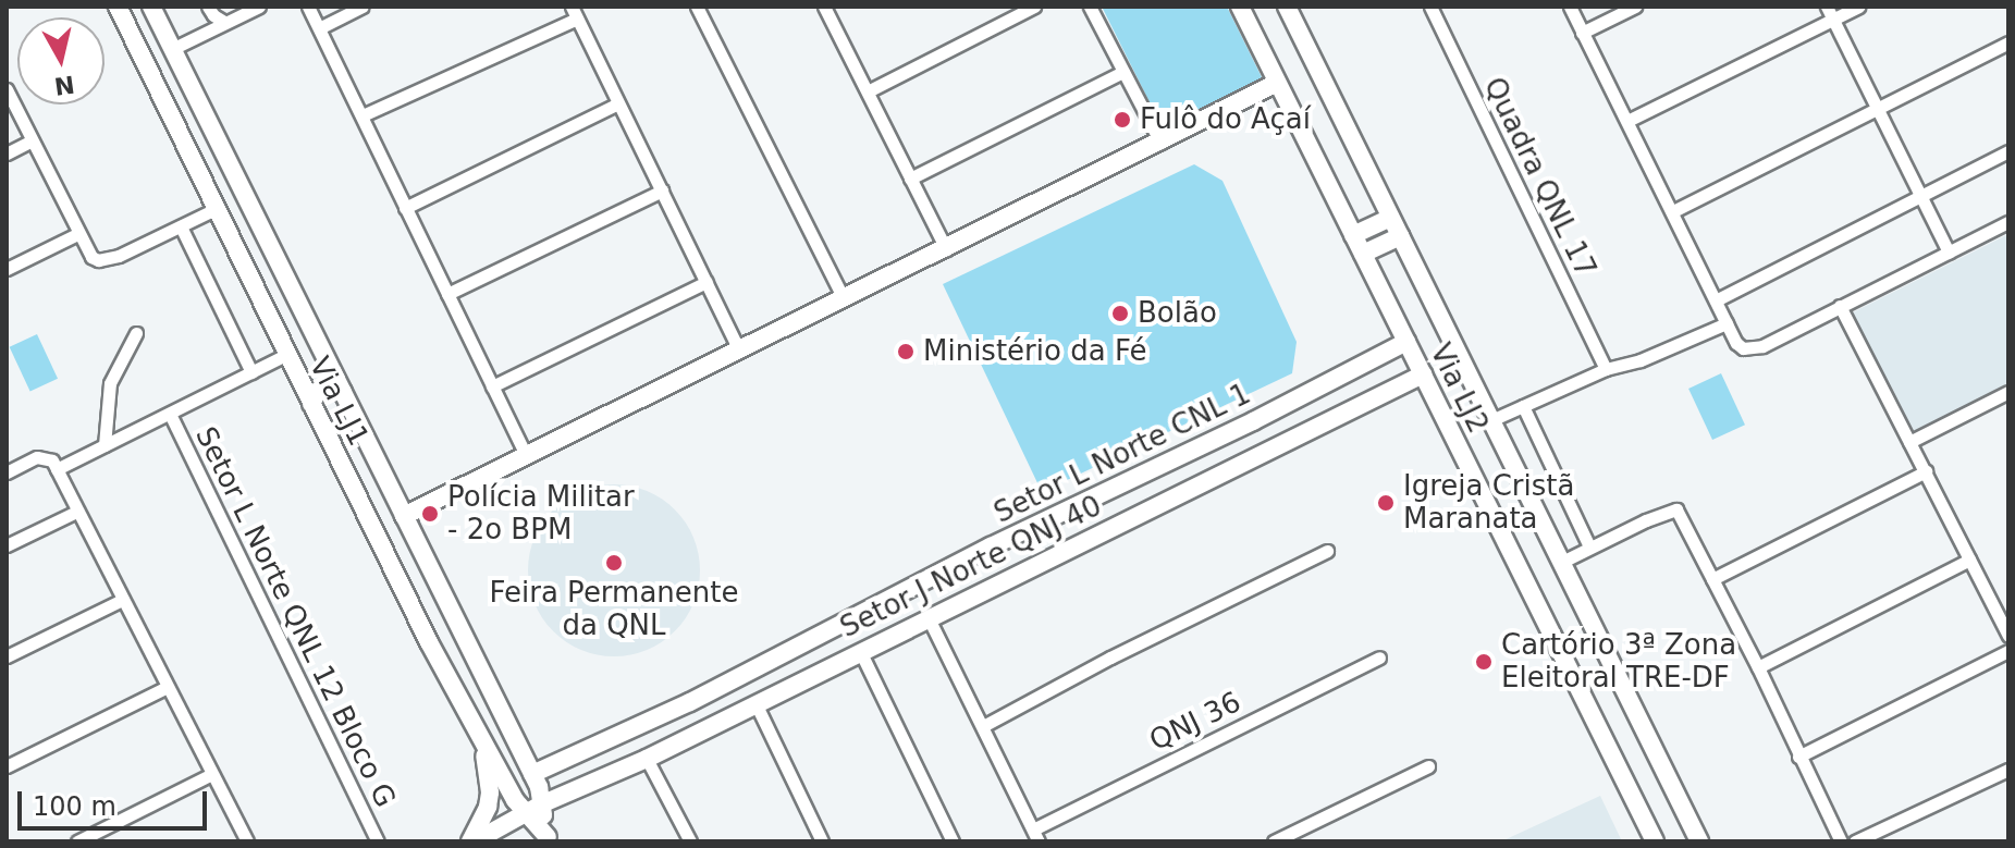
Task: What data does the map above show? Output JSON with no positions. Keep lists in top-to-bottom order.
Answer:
{
  "streets": {
    "main road": [
      "Via LJ2",
      "Via LJ1",
      "Setor L Norte CNL 1",
      "Setor J Norte QNJ 40"
    ],
    "street": ["Quadra QNL 17", "Setor L Norte QNL 12 Bloco G", "QNJ 36"]
  },
  "crossings": [
    ["Via LJ2", "Setor L Norte CNL 1"],
    ["Via LJ2", "Setor J Norte QNJ 40"],
    ["Via LJ1", "Setor L Norte CNL 1"],
    ["Via LJ1", "Setor J Norte QNJ 40"]
  ],
  "places": [
    "Fulô do Açaí",
    "Bolão",
    "Ministério da Fé",
    "Igreja Cristã Maranata",
    "Polícia Militar - 2o BPM",
    "Feira Permanente da QNL",
    "Cartório 3ª Zona Eleitoral TRE-DF"
  ],
  "scale_bar": "100 m",
  "north": "bottom"
}
